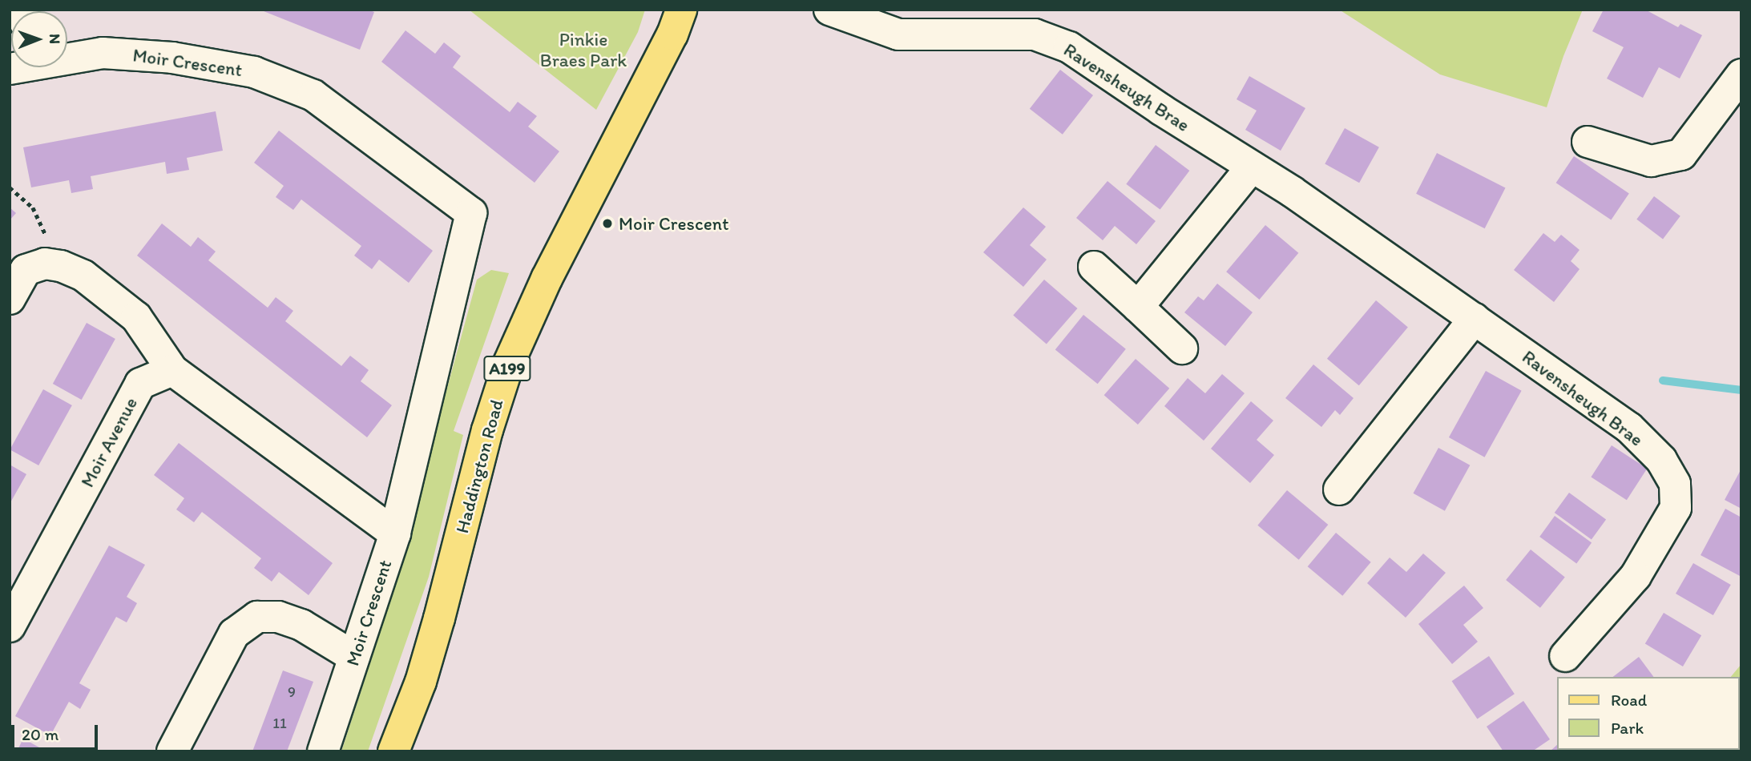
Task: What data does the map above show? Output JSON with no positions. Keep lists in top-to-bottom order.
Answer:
{
  "streets": {
    "main road": ["A199", "Haddington Road"],
    "street": ["Moir Crescent", "Ravensheugh Brae", "Moir Avenue"]
  },
  "parks": ["Pinkie Braes Park"],
  "places": ["Moir Crescent"],
  "house_numbers": ["9", "11"],
  "legend": ["Road", "Park"],
  "scale_bar": "20 m",
  "north": "right"
}
